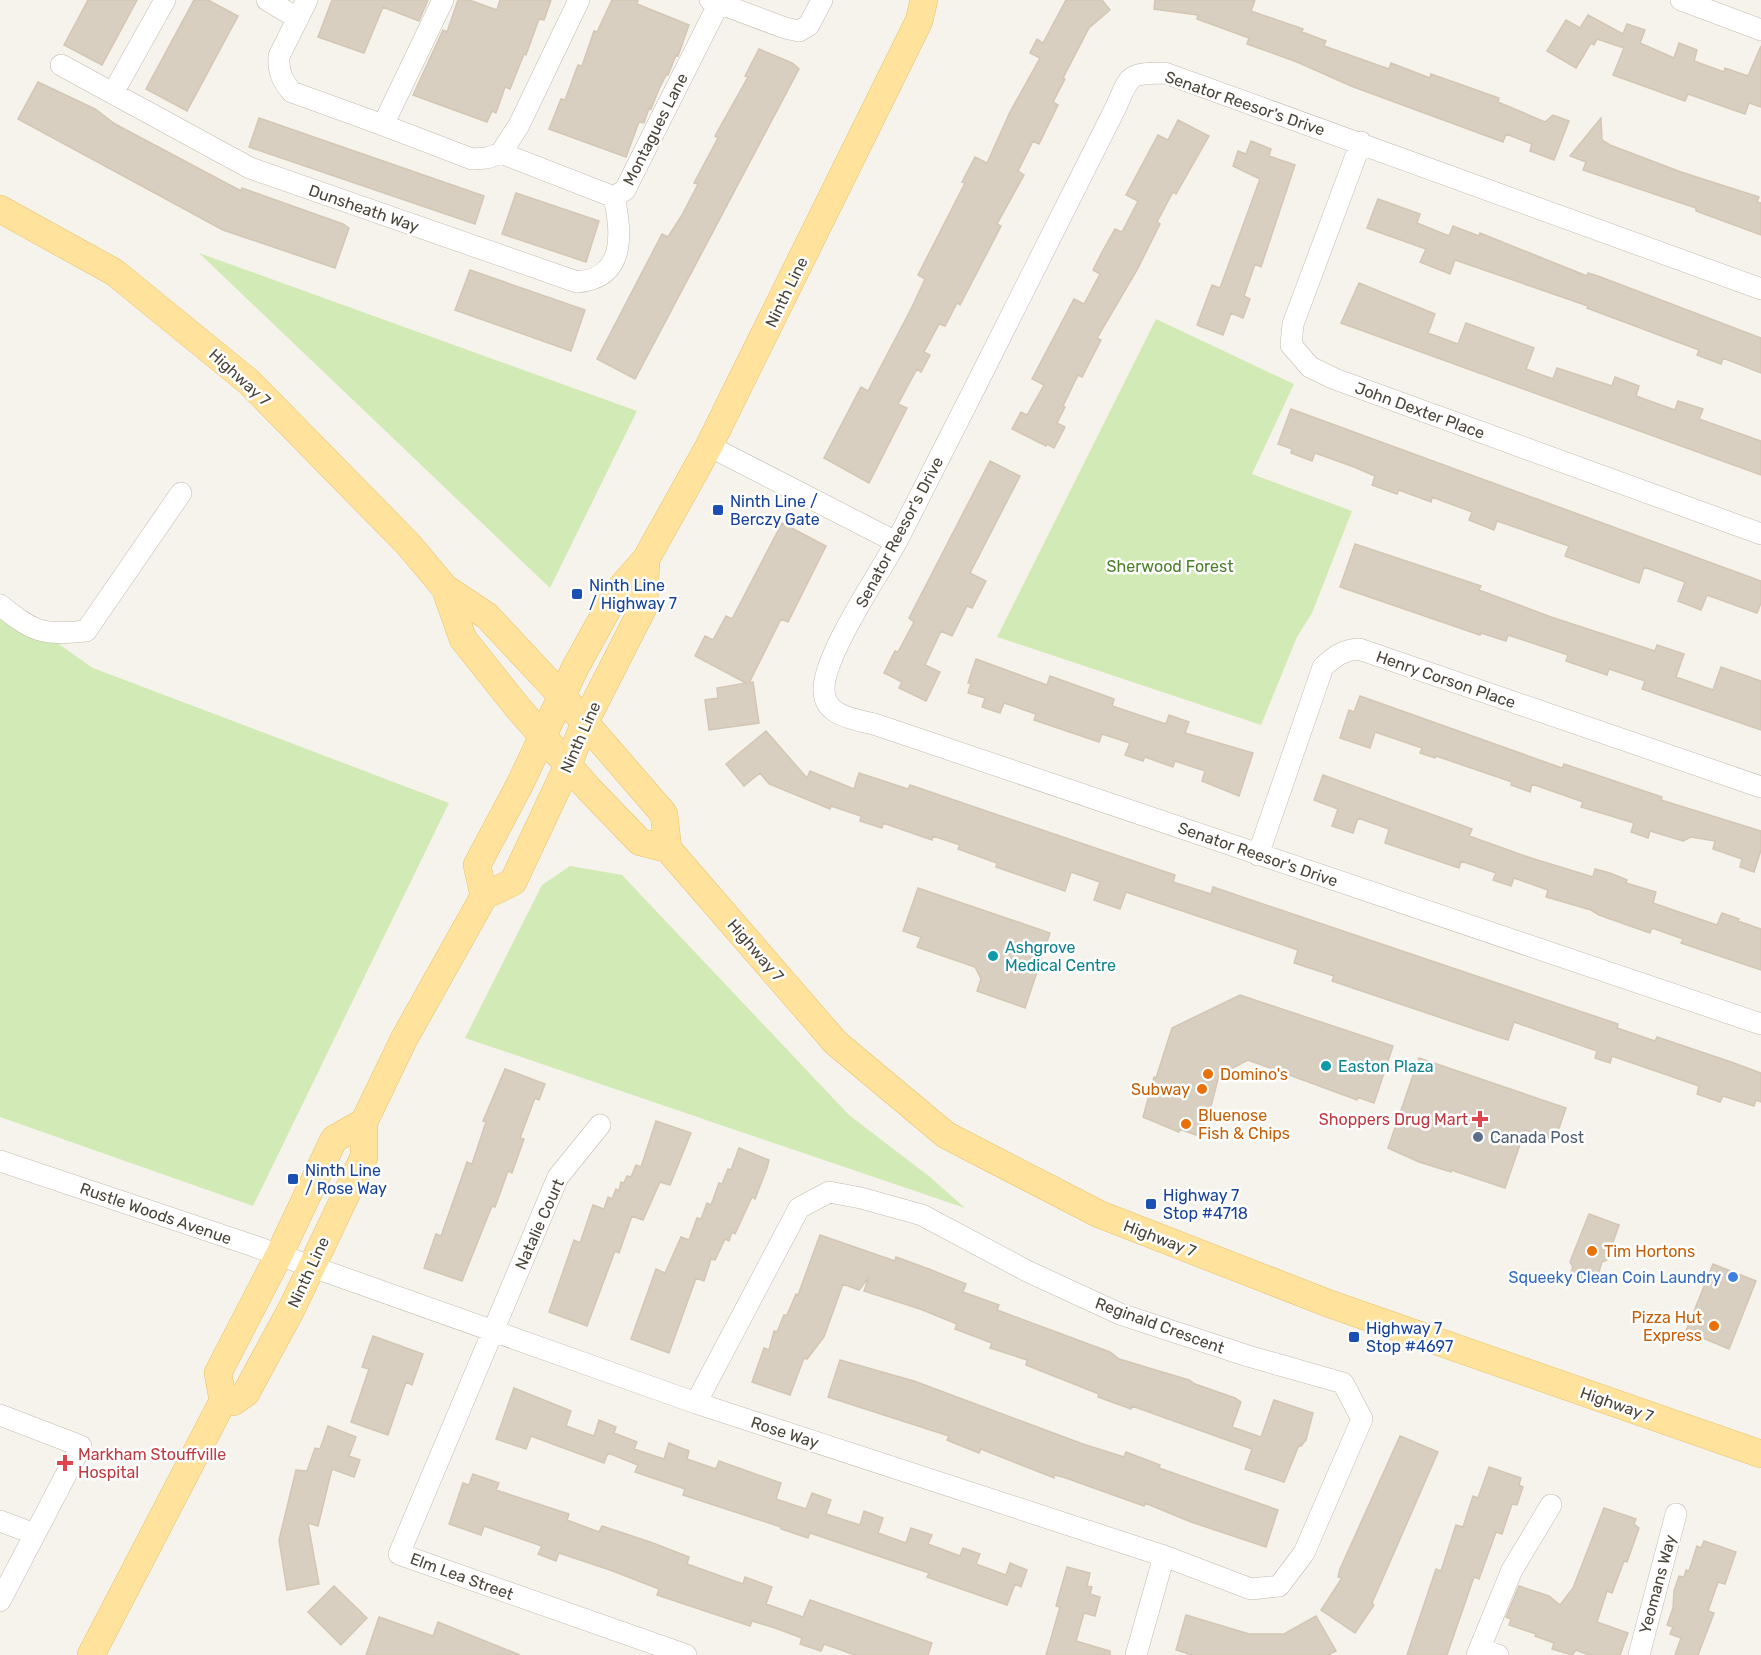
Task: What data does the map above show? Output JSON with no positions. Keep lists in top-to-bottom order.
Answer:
{
  "streets": {
    "main road": ["Ninth Line", "Highway 7"],
    "street": [
      "Senator Reesor's Drive",
      "Montagues Lane",
      "Dunsheath Way",
      "John Dexter Place",
      "Henry Corson Place",
      "Rustle Woods Avenue",
      "Natalie Court",
      "Reginald Crescent",
      "Rose Way",
      "Elm Lea Street",
      "Yeomans Way"
    ]
  },
  "crossings": [
    ["Senator Reesor's Drive", "John Dexter Place"],
    ["Senator Reesor's Drive", "Henry Corson Place"],
    ["Montagues Lane", "Dunsheath Way"],
    ["Ninth Line", "Highway 7"],
    ["Ninth Line", "Rustle Woods Avenue"],
    ["Ninth Line", "Rose Way"],
    ["Rustle Woods Avenue", "Rose Way"],
    ["Natalie Court", "Rose Way"],
    ["Natalie Court", "Elm Lea Street"],
    ["Reginald Crescent", "Rose Way"],
    ["Rose Way", "Elm Lea Street"]
  ],
  "parks": ["Sherwood Forest"],
  "places": {
    "transit": [
      "Ninth Line / Berczy Gate",
      "Ninth Line / Highway 7",
      "Ninth Line / Rose Way",
      "Highway 7 Stop #4718",
      "Highway 7 Stop #4697"
    ],
    "other": [
      "Ashgrove Medical Centre",
      "Easton Plaza",
      "Domino's",
      "Subway",
      "Bluenose Fish & Chips",
      "Canada Post",
      "Tim Hortons",
      "Squeeky Clean Coin Laundry",
      "Pizza Hut Express"
    ],
    "health": ["Shoppers Drug Mart", "Markham Stouffville Hospital"]
  }
}
